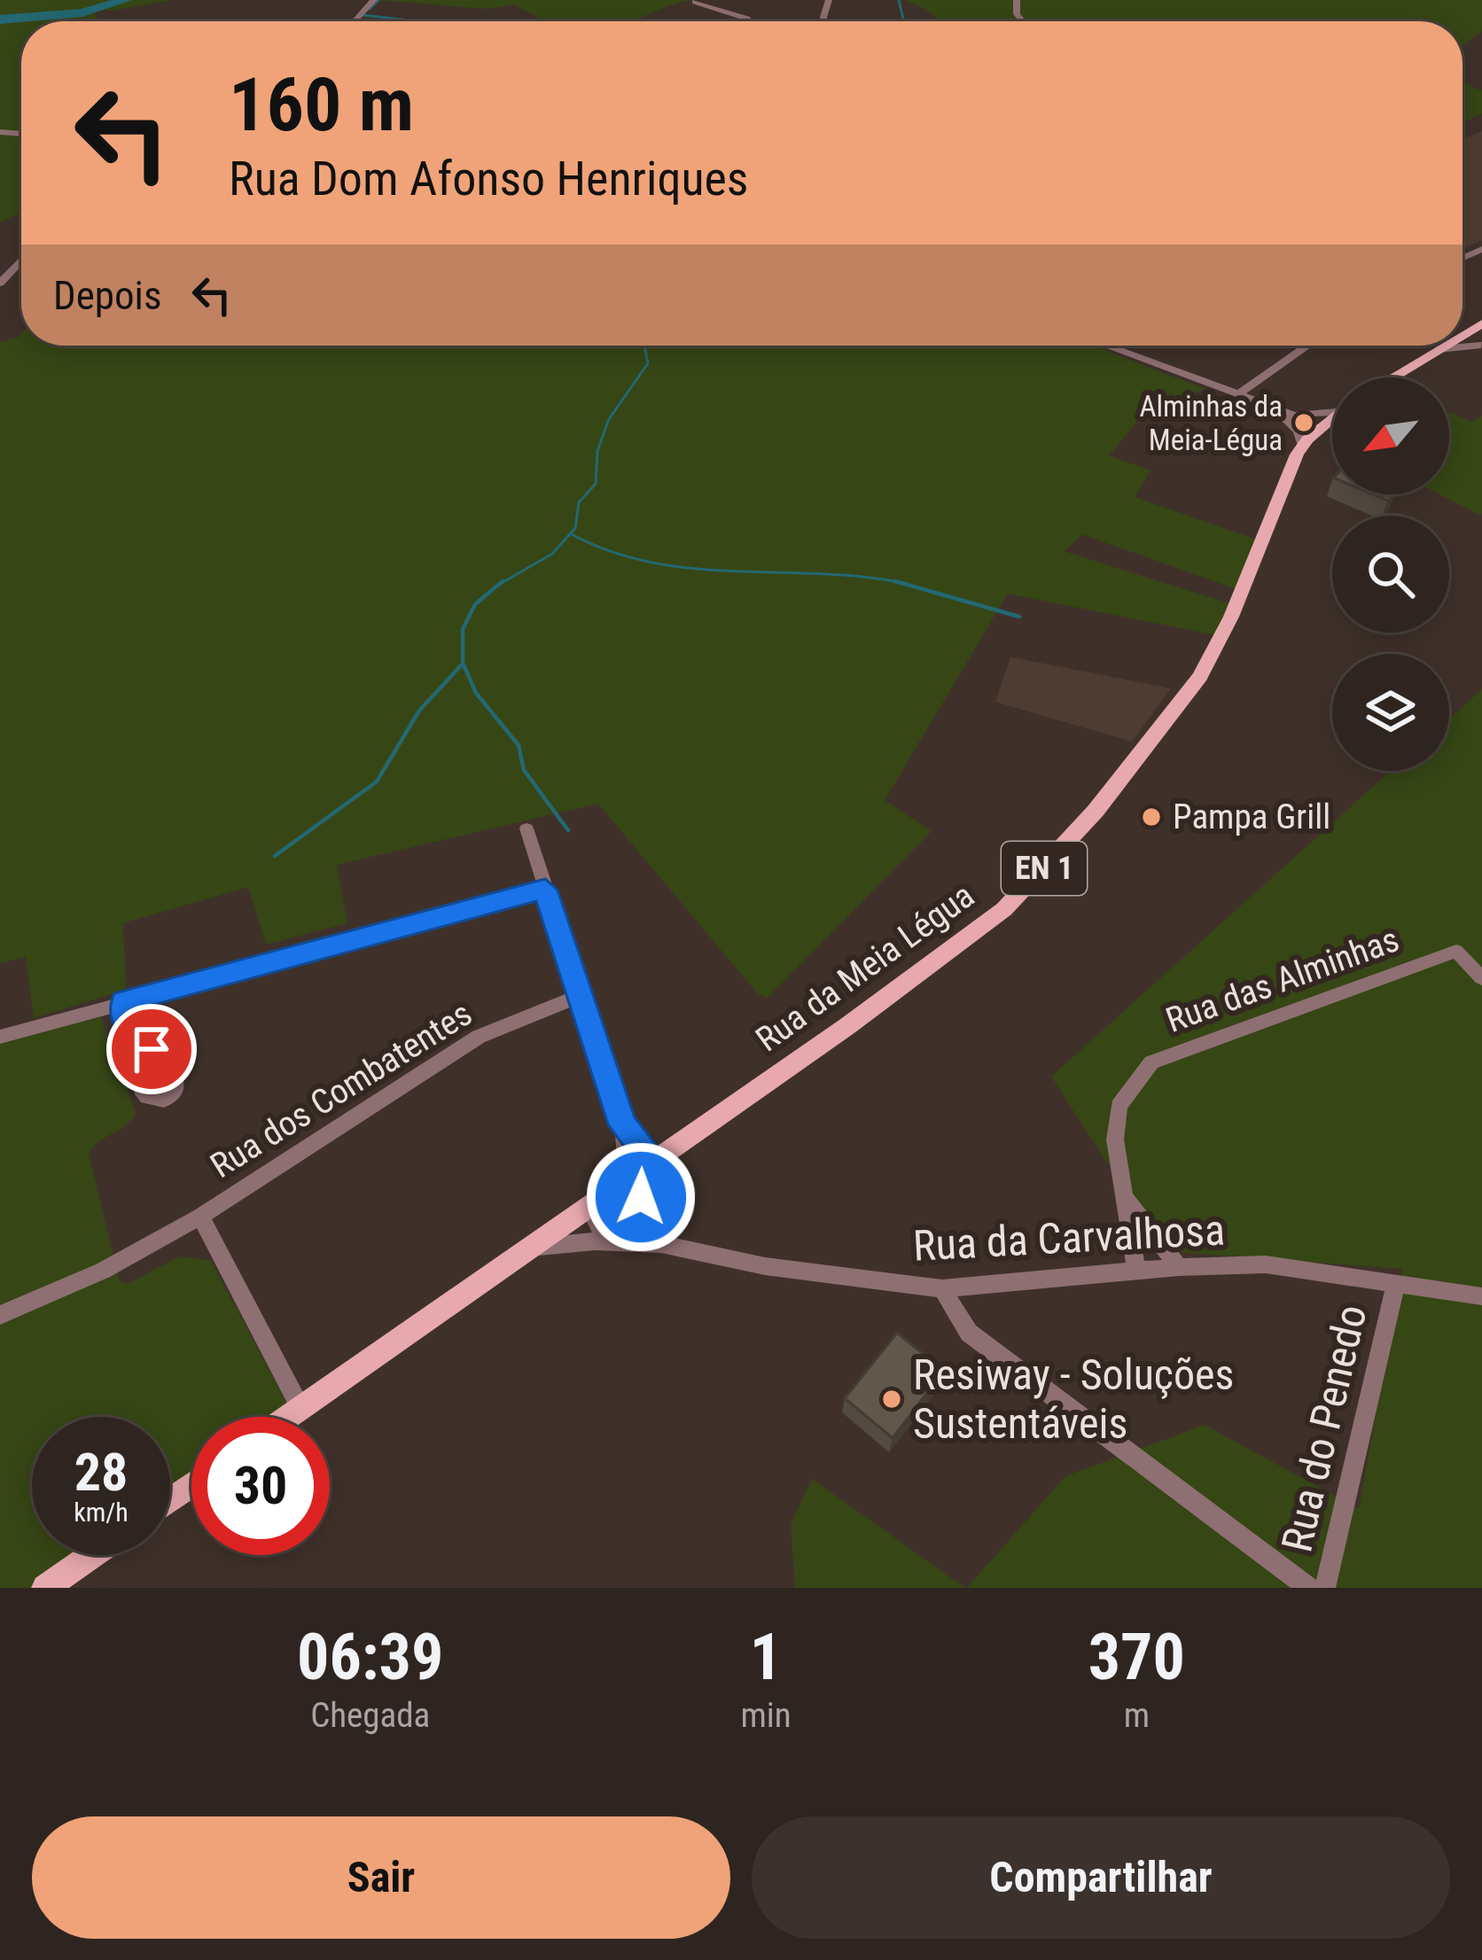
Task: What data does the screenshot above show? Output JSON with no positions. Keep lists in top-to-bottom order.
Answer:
{
  "streets": {
    "main road": ["EN 1", "Rua da Meia Légua"],
    "street": [
      "Rua das Alminhas",
      "Rua dos Combatentes",
      "Rua da Carvalhosa",
      "Rua do Penedo"
    ]
  },
  "crossings": [
    ["Rua da Meia Légua", "Rua da Carvalhosa"],
    ["Rua das Alminhas", "Rua da Carvalhosa"],
    ["Rua da Carvalhosa", "Rua do Penedo"]
  ],
  "places": ["Alminhas da Meia-Légua", "Pampa Grill", "Resiway - Soluções Sustentáveis"],
  "north": "bottom left",
  "page": {
    "turn": ["160 m", "Rua Dom Afonso Henriques"],
    "then": "Depois",
    "speed": "28 km/h",
    "limit": "30",
    "eta": [
      "06:39",
      "Chegada",
      "1",
      "min",
      "370",
      "m"
    ],
    "buttons": ["Sair", "Compartilhar"]
  }
}
